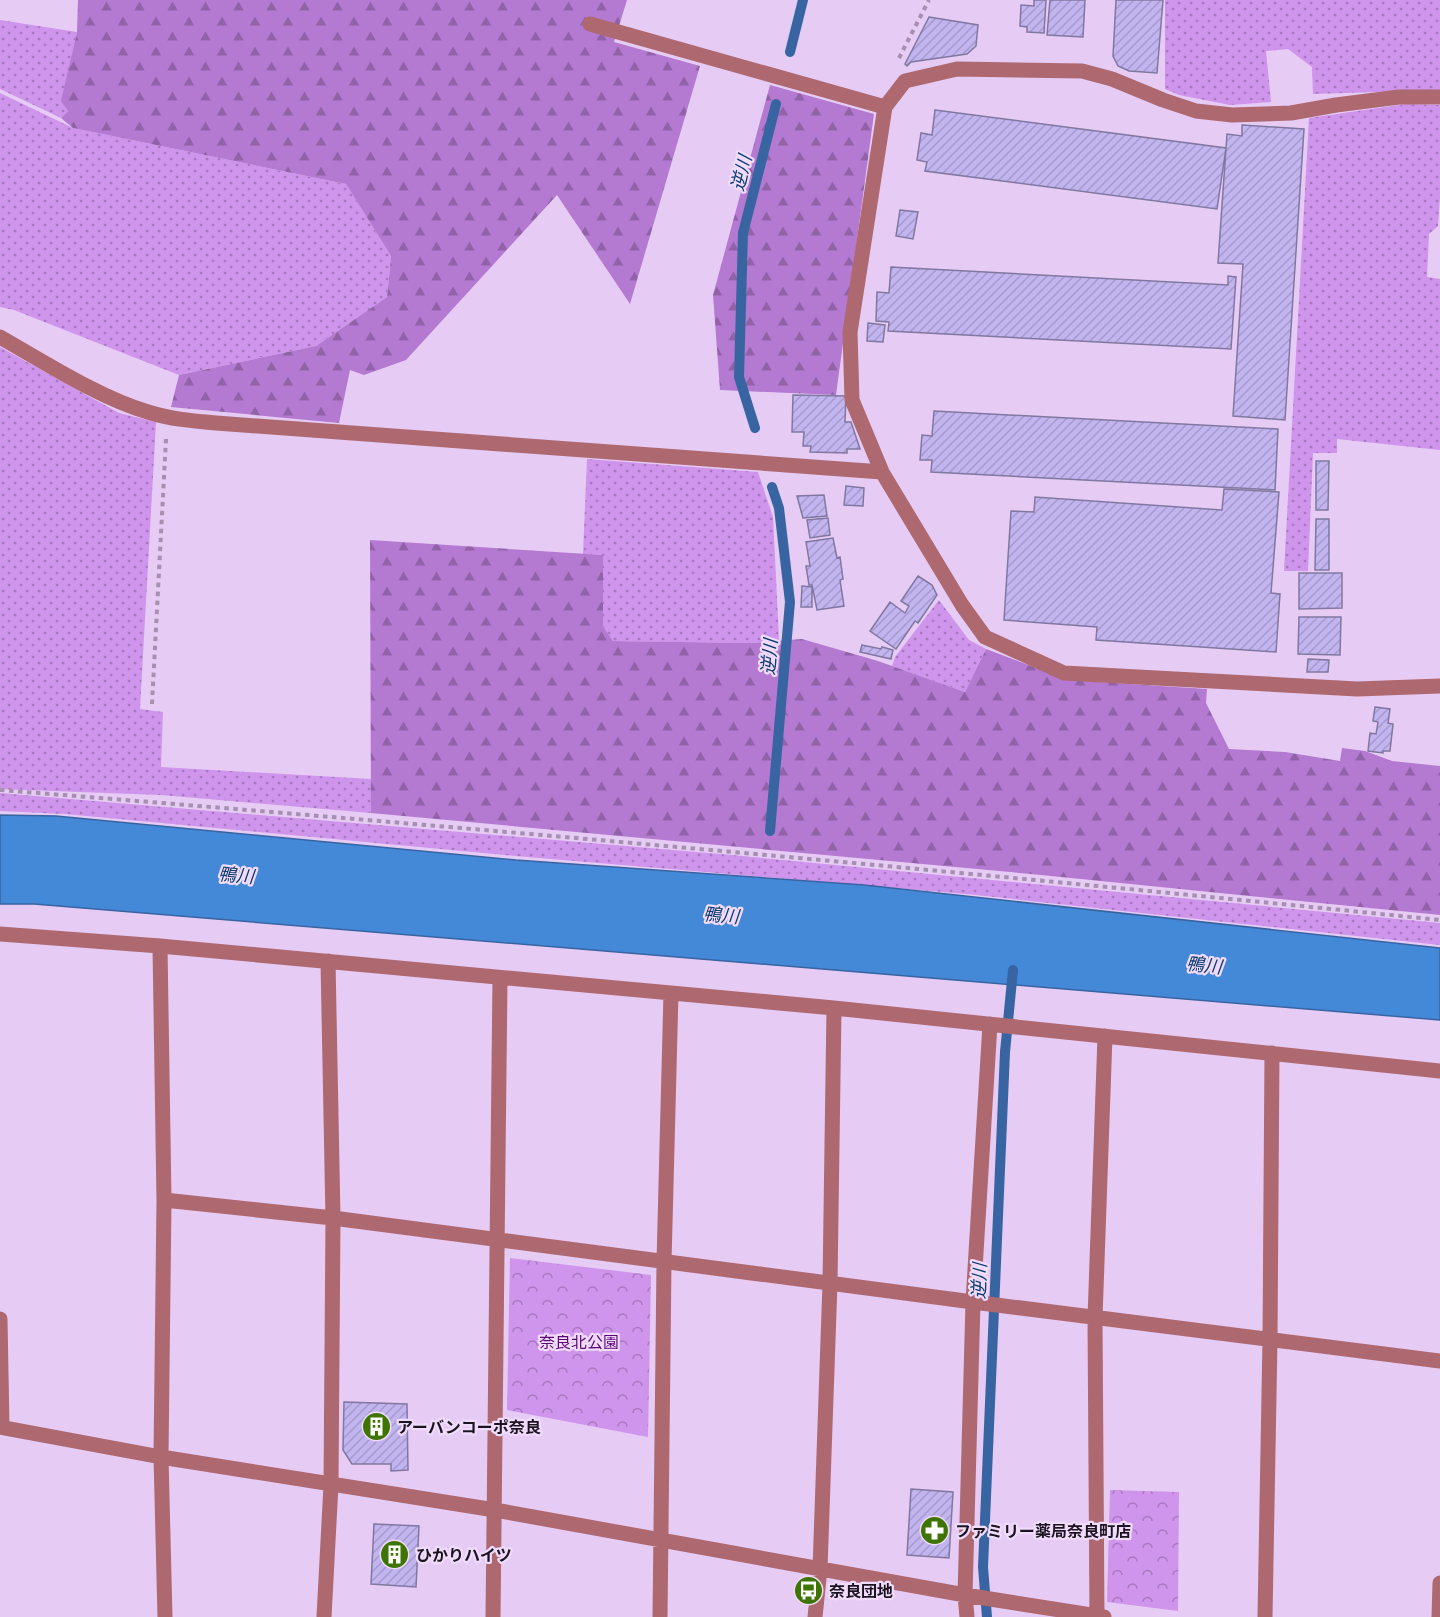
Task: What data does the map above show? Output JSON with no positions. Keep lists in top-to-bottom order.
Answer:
{
  "water": ["逆川", "鴨川"],
  "parks": ["奈良北公園"],
  "places": {
    "building": ["アーバンコーポ奈良", "ひかりハイツ"],
    "pharmacy": ["ファミリー薬局奈良町店"],
    "bus stop": ["奈良団地"]
  }
}
